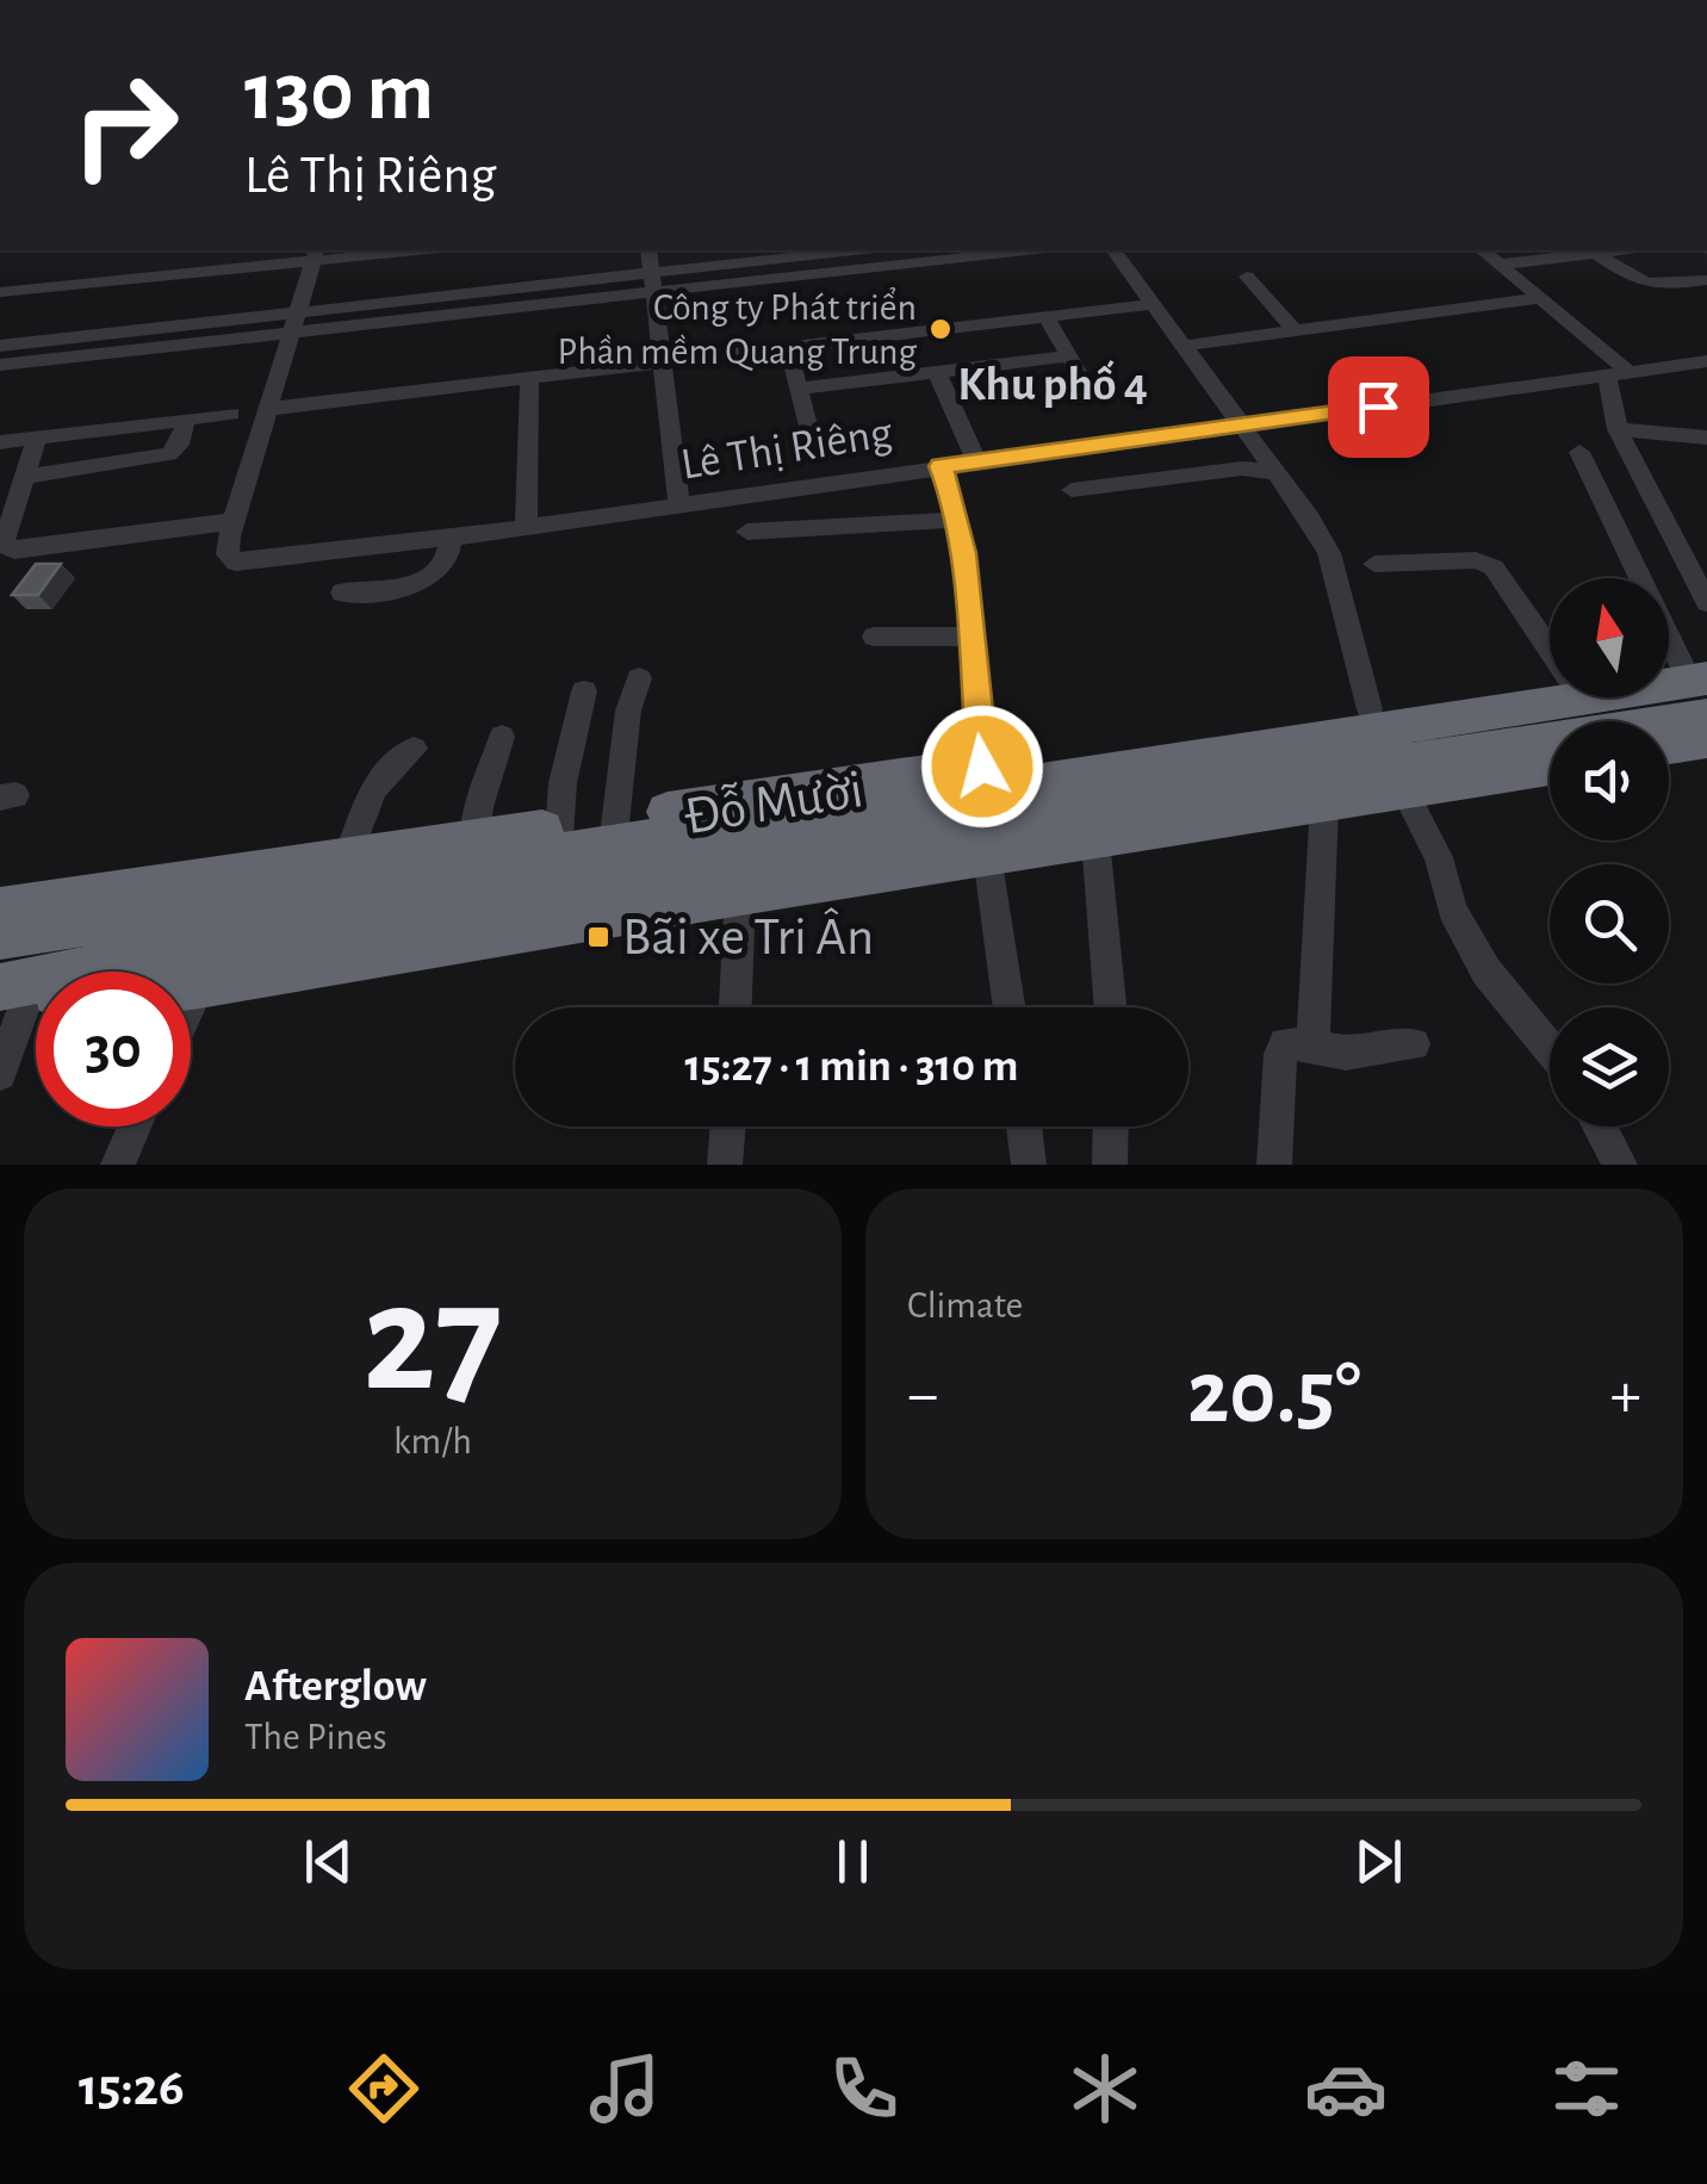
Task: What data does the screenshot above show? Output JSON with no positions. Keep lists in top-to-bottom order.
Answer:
{
  "streets": {
    "highway": ["Đỗ Mười"],
    "street": ["Lê Thị Riêng"]
  },
  "districts": ["Khu phố 4"],
  "places": {
    "other": ["Công ty Phát triển Phần mềm Quang Trung"],
    "transit": ["Bãi xe Tri Ân"]
  },
  "north": "top",
  "page": {
    "turn": ["130 m", "Lê Thị Riêng"],
    "limit": "30",
    "trip": "15:27 · 1 min · 310 m",
    "tile": [
      ["27", "km/h"],
      "Climate"
    ],
    "heat": ["−", "20.5°", "+"],
    "song": ["Afterglow", "The Pines"],
    "tabs": "15:26"
  }
}
